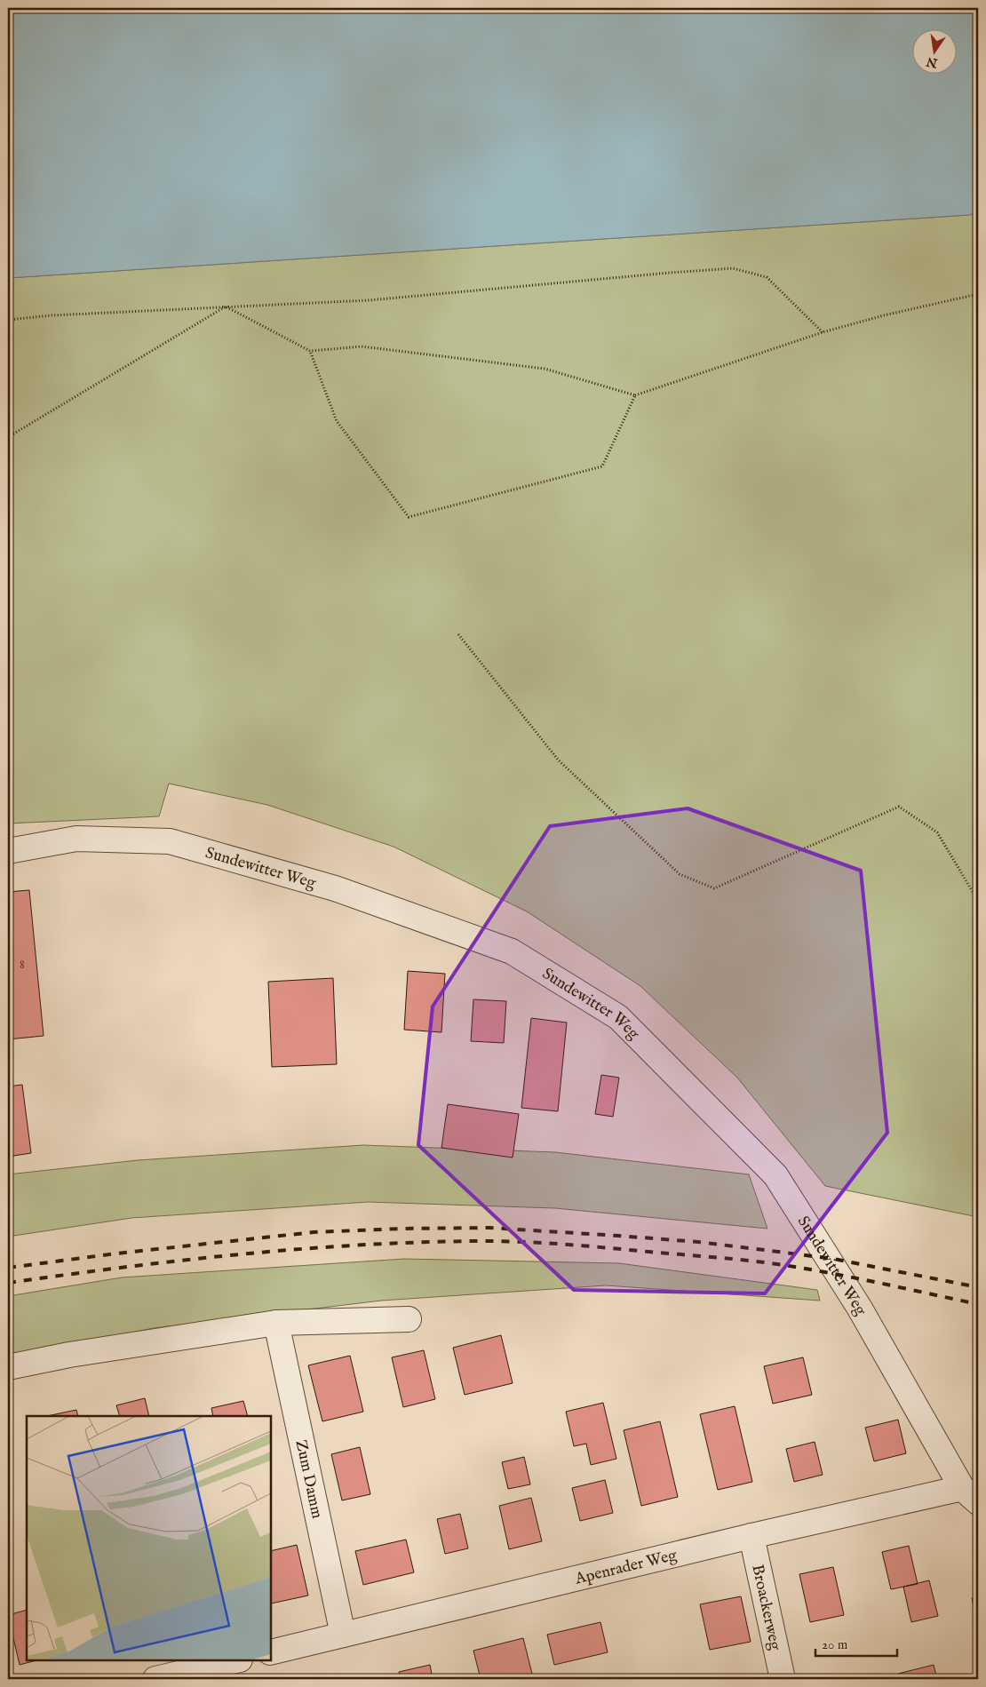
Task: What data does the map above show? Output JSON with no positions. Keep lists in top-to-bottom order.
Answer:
{
  "streets": {
    "street": [
      "Sundewitter Weg",
      "Zum Damm",
      "Apenrader Weg",
      "Broackerweg"
    ]
  },
  "crossings": [
    ["Sundewitter Weg", "Apenrader Weg"],
    ["Zum Damm", "Apenrader Weg"],
    ["Apenrader Weg", "Broackerweg"]
  ],
  "house_numbers": ["8"],
  "scale_bar": "20 m",
  "north": "bottom"
}
